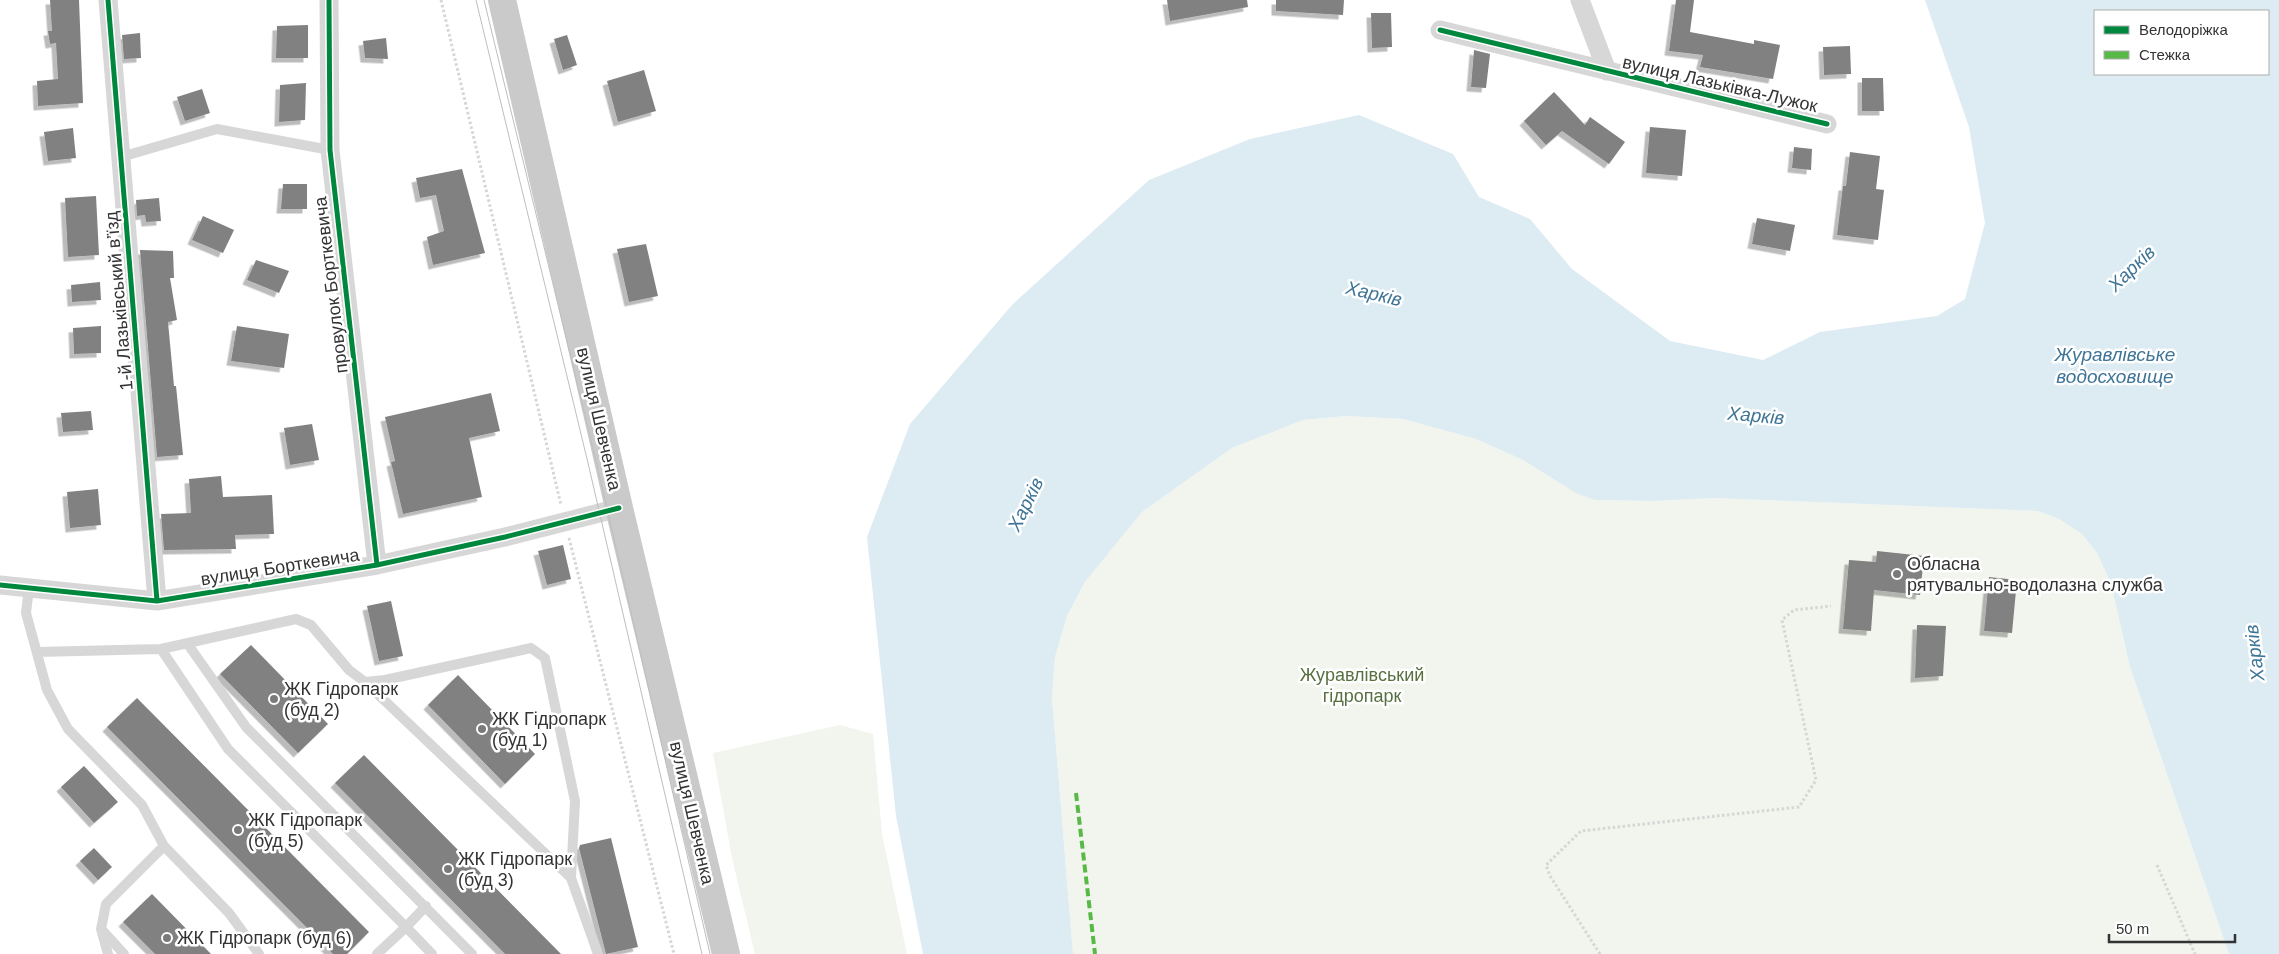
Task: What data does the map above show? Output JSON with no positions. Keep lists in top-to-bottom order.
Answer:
{
  "streets": {
    "main road": ["вулиця Шевченка"],
    "street": [
      "вулиця Лазьківка-Лужок",
      "провулок Борткевича",
      "1-й Лазьківський в’їзд",
      "вулиця Борткевича"
    ]
  },
  "crossings": [
    ["провулок Борткевича", "вулиця Борткевича"],
    ["1-й Лазьківський в’їзд", "вулиця Борткевича"],
    ["вулиця Шевченка", "вулиця Борткевича"]
  ],
  "water": ["Харків", "Журавлівське водосховище"],
  "parks": ["Журавлівський гідропарк"],
  "places": [
    "Обласна рятувально-водолазна служба",
    "ЖК Гідропарк (буд 2)",
    "ЖК Гідропарк (буд 1)",
    "ЖК Гідропарк (буд 5)",
    "ЖК Гідропарк (буд 3)",
    "ЖК Гідропарк (буд 6)"
  ],
  "legend": ["Велодоріжка", "Стежка"],
  "scale_bar": "50 m"
}
